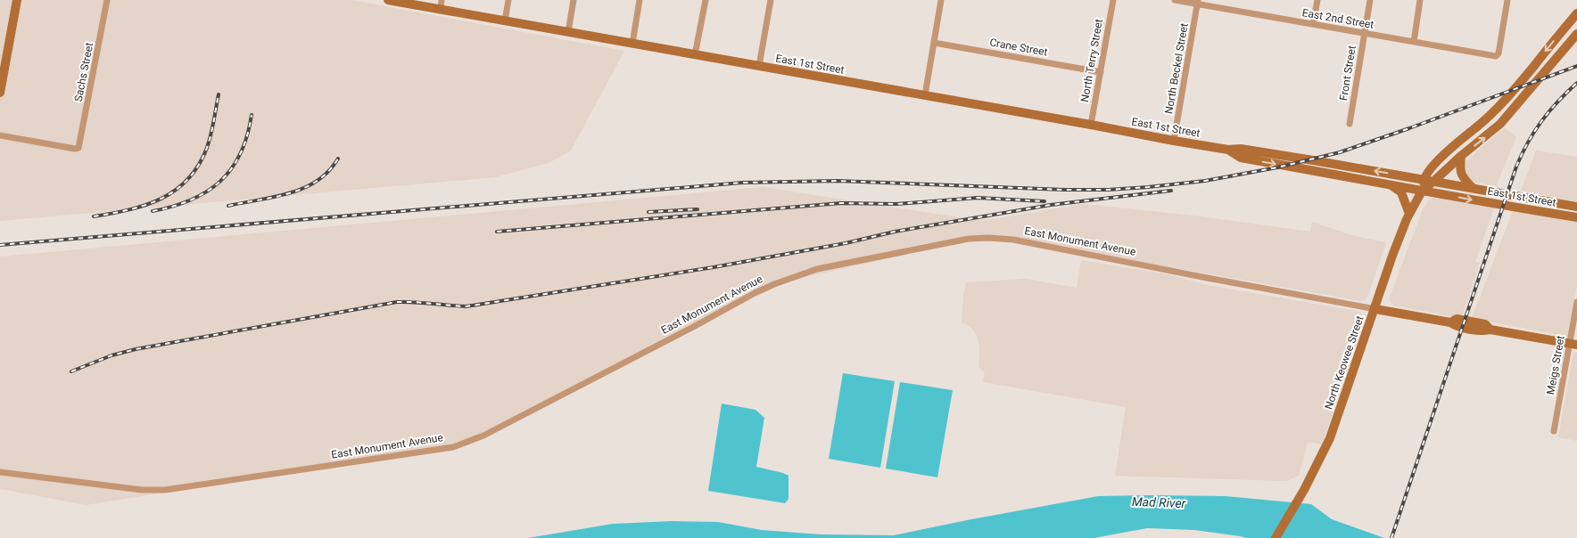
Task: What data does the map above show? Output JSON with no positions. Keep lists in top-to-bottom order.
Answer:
{
  "streets": {
    "main road": ["East 1st Street", "East Monument Avenue", "North Keowee Street"],
    "street": [
      "East 2nd Street",
      "Crane Street",
      "North Terry Street",
      "North Beckel Street",
      "Sachs Street",
      "Front Street",
      "Meigs Street"
    ]
  },
  "crossings": [
    ["East 2nd Street", "North Beckel Street"],
    ["East 2nd Street", "Front Street"],
    ["Crane Street", "North Terry Street"],
    ["North Terry Street", "East 1st Street"],
    ["East 1st Street", "North Beckel Street"],
    ["East 1st Street", "North Keowee Street"],
    ["East Monument Avenue", "North Keowee Street"],
    ["East Monument Avenue", "Meigs Street"]
  ],
  "water": ["Mad River"]
}
